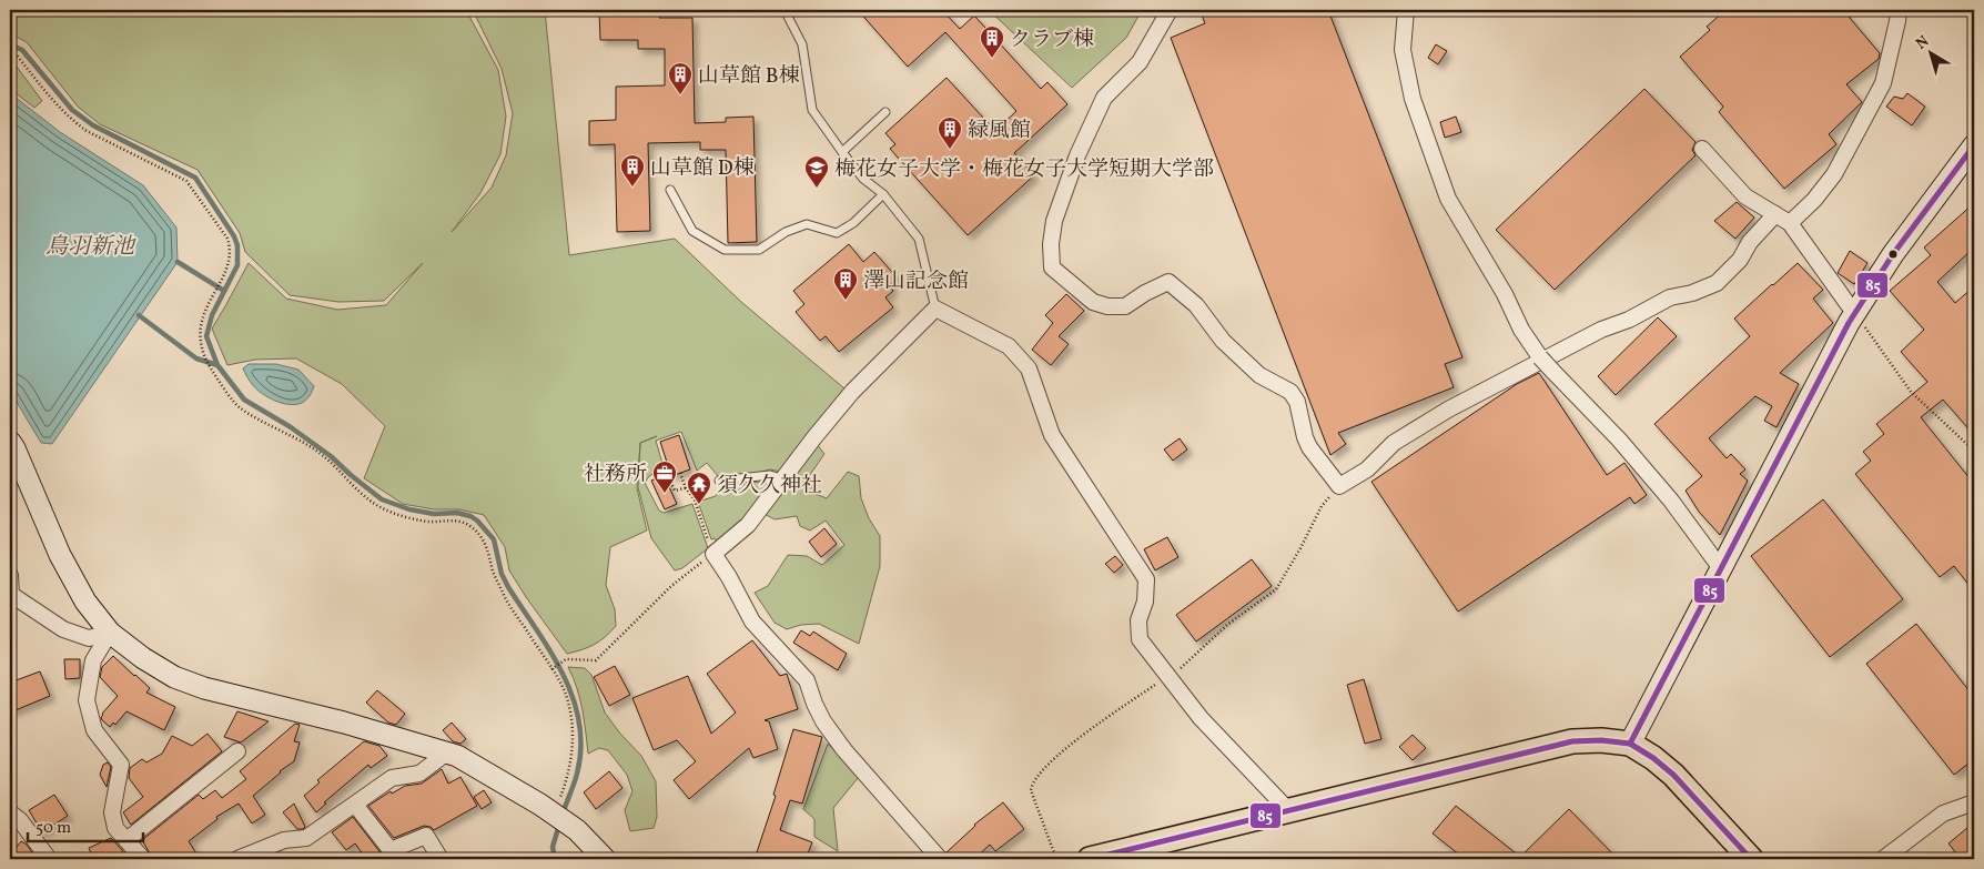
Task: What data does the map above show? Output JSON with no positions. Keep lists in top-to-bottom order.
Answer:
{
  "water": ["鳥羽新池"],
  "places": {
    "building": [
      "クラブ棟",
      "山草館 B棟",
      "緑風館",
      "山草館 D棟",
      "澤山記念館"
    ],
    "school or university": ["梅花女子大学・梅花女子大学短期大学部"],
    "office": ["社務所"],
    "temple": ["須久久神社"]
  },
  "lines": ["transit line 85"],
  "scale_bar": "50 m",
  "north": "top left"
}
